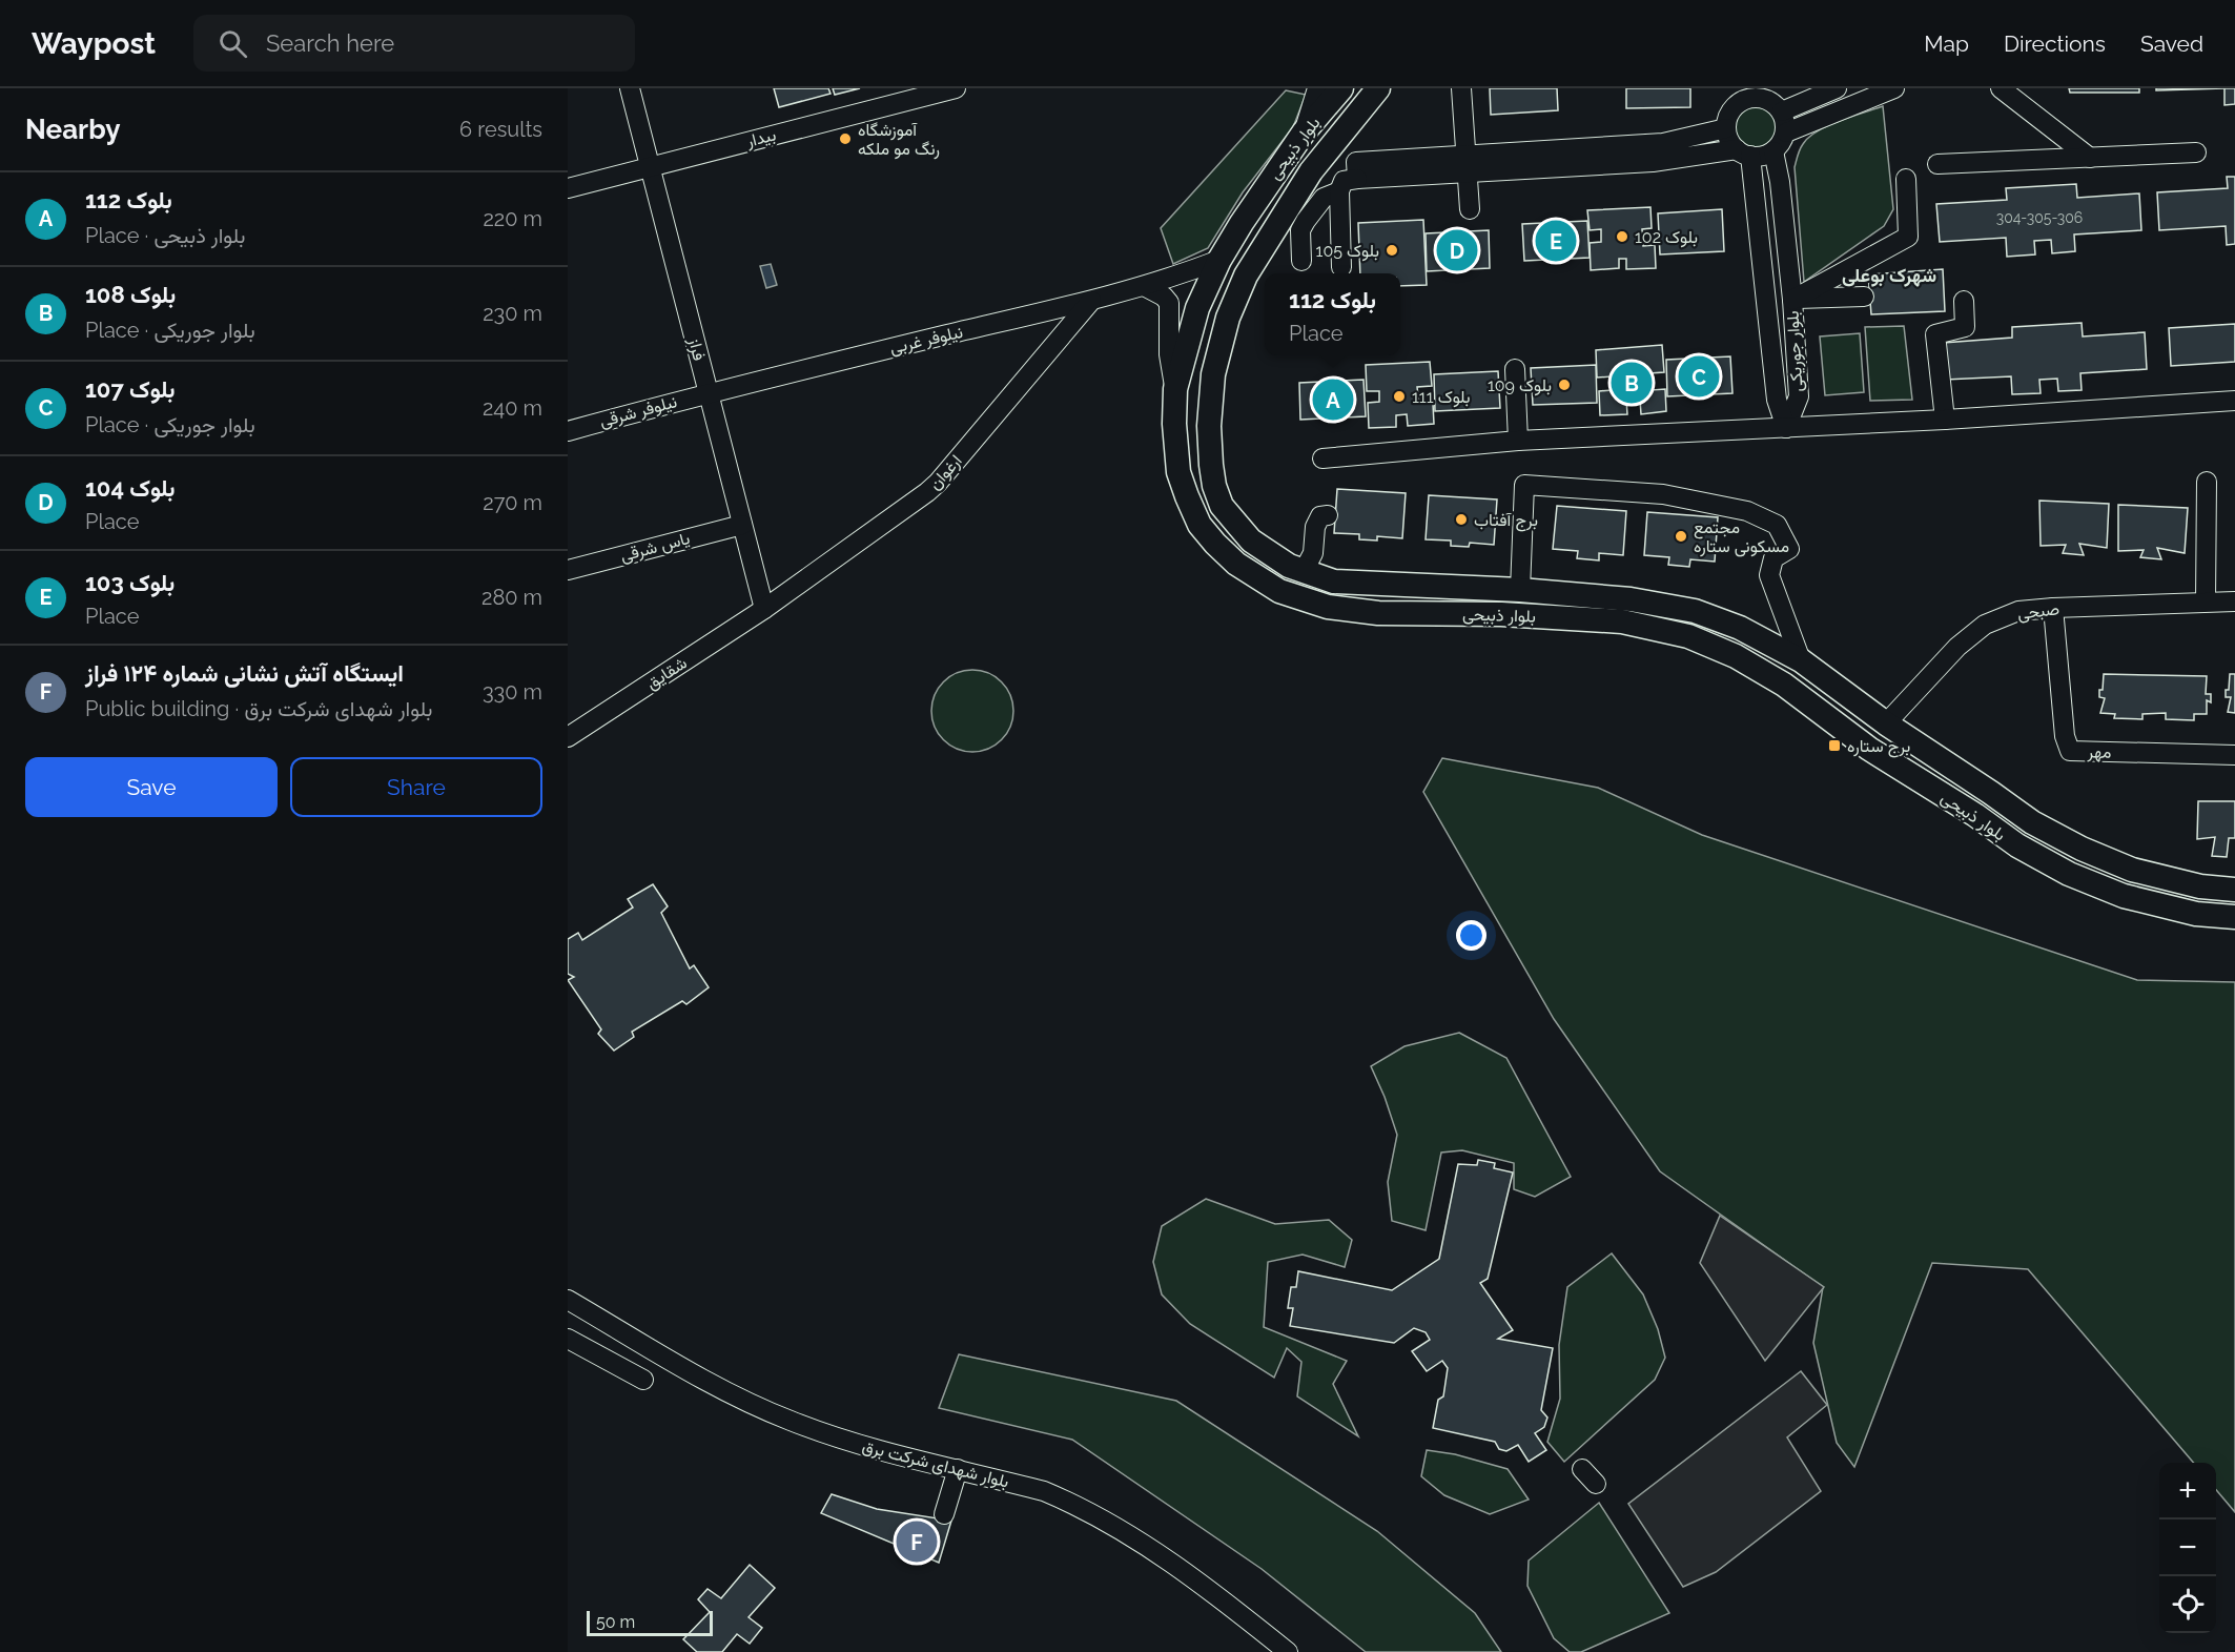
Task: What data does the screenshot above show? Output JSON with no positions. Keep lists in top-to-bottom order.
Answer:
{
  "streets": {
    "main road": ["بلوار ذبیحی"],
    "street": [
      "بیدار",
      "نیلوفر غربی",
      "فراز",
      "بلوار جوریکی",
      "نیلوفر شرقی",
      "ارغوان",
      "یاس شرقی",
      "صبحی",
      "شقایق",
      "مهر",
      "بلوار شهدای شرکت برق"
    ]
  },
  "crossings": [
    ["بیدار", "فراز"],
    ["بلوار ذبیحی", "نیلوفر غربی"],
    ["بلوار ذبیحی", "صبحی"],
    ["نیلوفر غربی", "فراز"],
    ["نیلوفر غربی", "نیلوفر شرقی"],
    ["نیلوفر غربی", "ارغوان"],
    ["فراز", "نیلوفر شرقی"],
    ["فراز", "ارغوان"],
    ["فراز", "یاس شرقی"],
    ["فراز", "شقایق"],
    ["ارغوان", "شقایق"],
    ["صبحی", "مهر"]
  ],
  "districts": ["شهرک بوعلی"],
  "places": {
    "other": [
      "آموزشگاه رنگ مو ملکه",
      "بلوک 102",
      "بلوک 105",
      "بلوک 109",
      "بلوک 111",
      "برج آفتاب",
      "مجتمع مسکونی ستاره"
    ],
    "transit": ["برج ستاره"]
  },
  "house_numbers": ["304-305-306"],
  "scale_bar": "50 m",
  "page": {
    "header": "Waypost",
    "search": "Search here",
    "nav": ["Map", "Directions", "Saved"],
    "heading": ["Nearby", "6 results"],
    "list": [
      {
        "mark": "A",
        "name": "بلوک 112",
        "note": "Place · بلوار ذبیحی",
        "value": "220 m"
      },
      {
        "mark": "B",
        "name": "بلوک 108",
        "note": "Place · بلوار جوریکی",
        "value": "230 m"
      },
      {
        "mark": "C",
        "name": "بلوک 107",
        "note": "Place · بلوار جوریکی",
        "value": "240 m"
      },
      {
        "mark": "D",
        "name": "بلوک 104",
        "note": "Place",
        "value": "270 m"
      },
      {
        "mark": "E",
        "name": "بلوک 103",
        "note": "Place",
        "value": "280 m"
      },
      {
        "mark": "F",
        "name": "ایستگاه آتش نشانی شماره ۱۲۴ فراز",
        "note": "Public building · بلوار شهدای شرکت برق",
        "value": "330 m"
      }
    ],
    "pins": [
      "E",
      "D",
      "C",
      "B",
      "A",
      "F"
    ],
    "popup": ["بلوک 112", "Place"],
    "buttons": ["Save", "Share"],
    "map_buttons": ["+", "−"],
    "scale": "50 m"
  }
}
